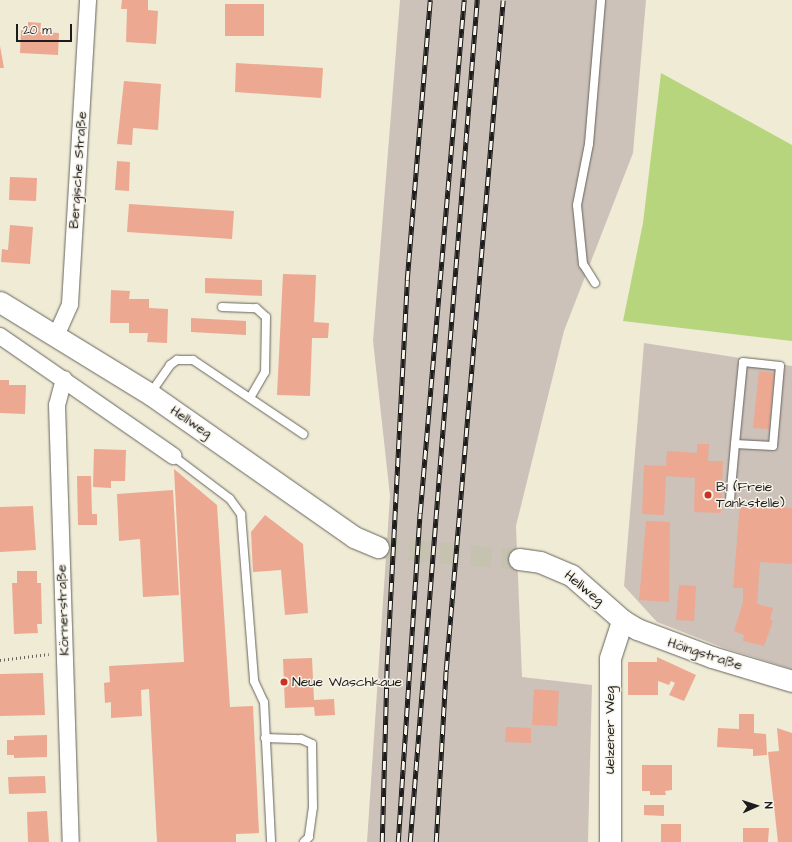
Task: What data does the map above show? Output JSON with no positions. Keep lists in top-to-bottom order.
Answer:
{
  "streets": {
    "street": [
      "Bergische Straße",
      "Hellweg",
      "Körnerstraße",
      "Höingstraße",
      "Uelzener Weg"
    ]
  },
  "crossings": [
    ["Bergische Straße", "Hellweg"],
    ["Hellweg", "Höingstraße"],
    ["Hellweg", "Uelzener Weg"],
    ["Höingstraße", "Uelzener Weg"]
  ],
  "places": ["B1 (Freie Tankstelle)", "Neue Waschkaue"],
  "scale_bar": "20 m",
  "north": "right"
}
